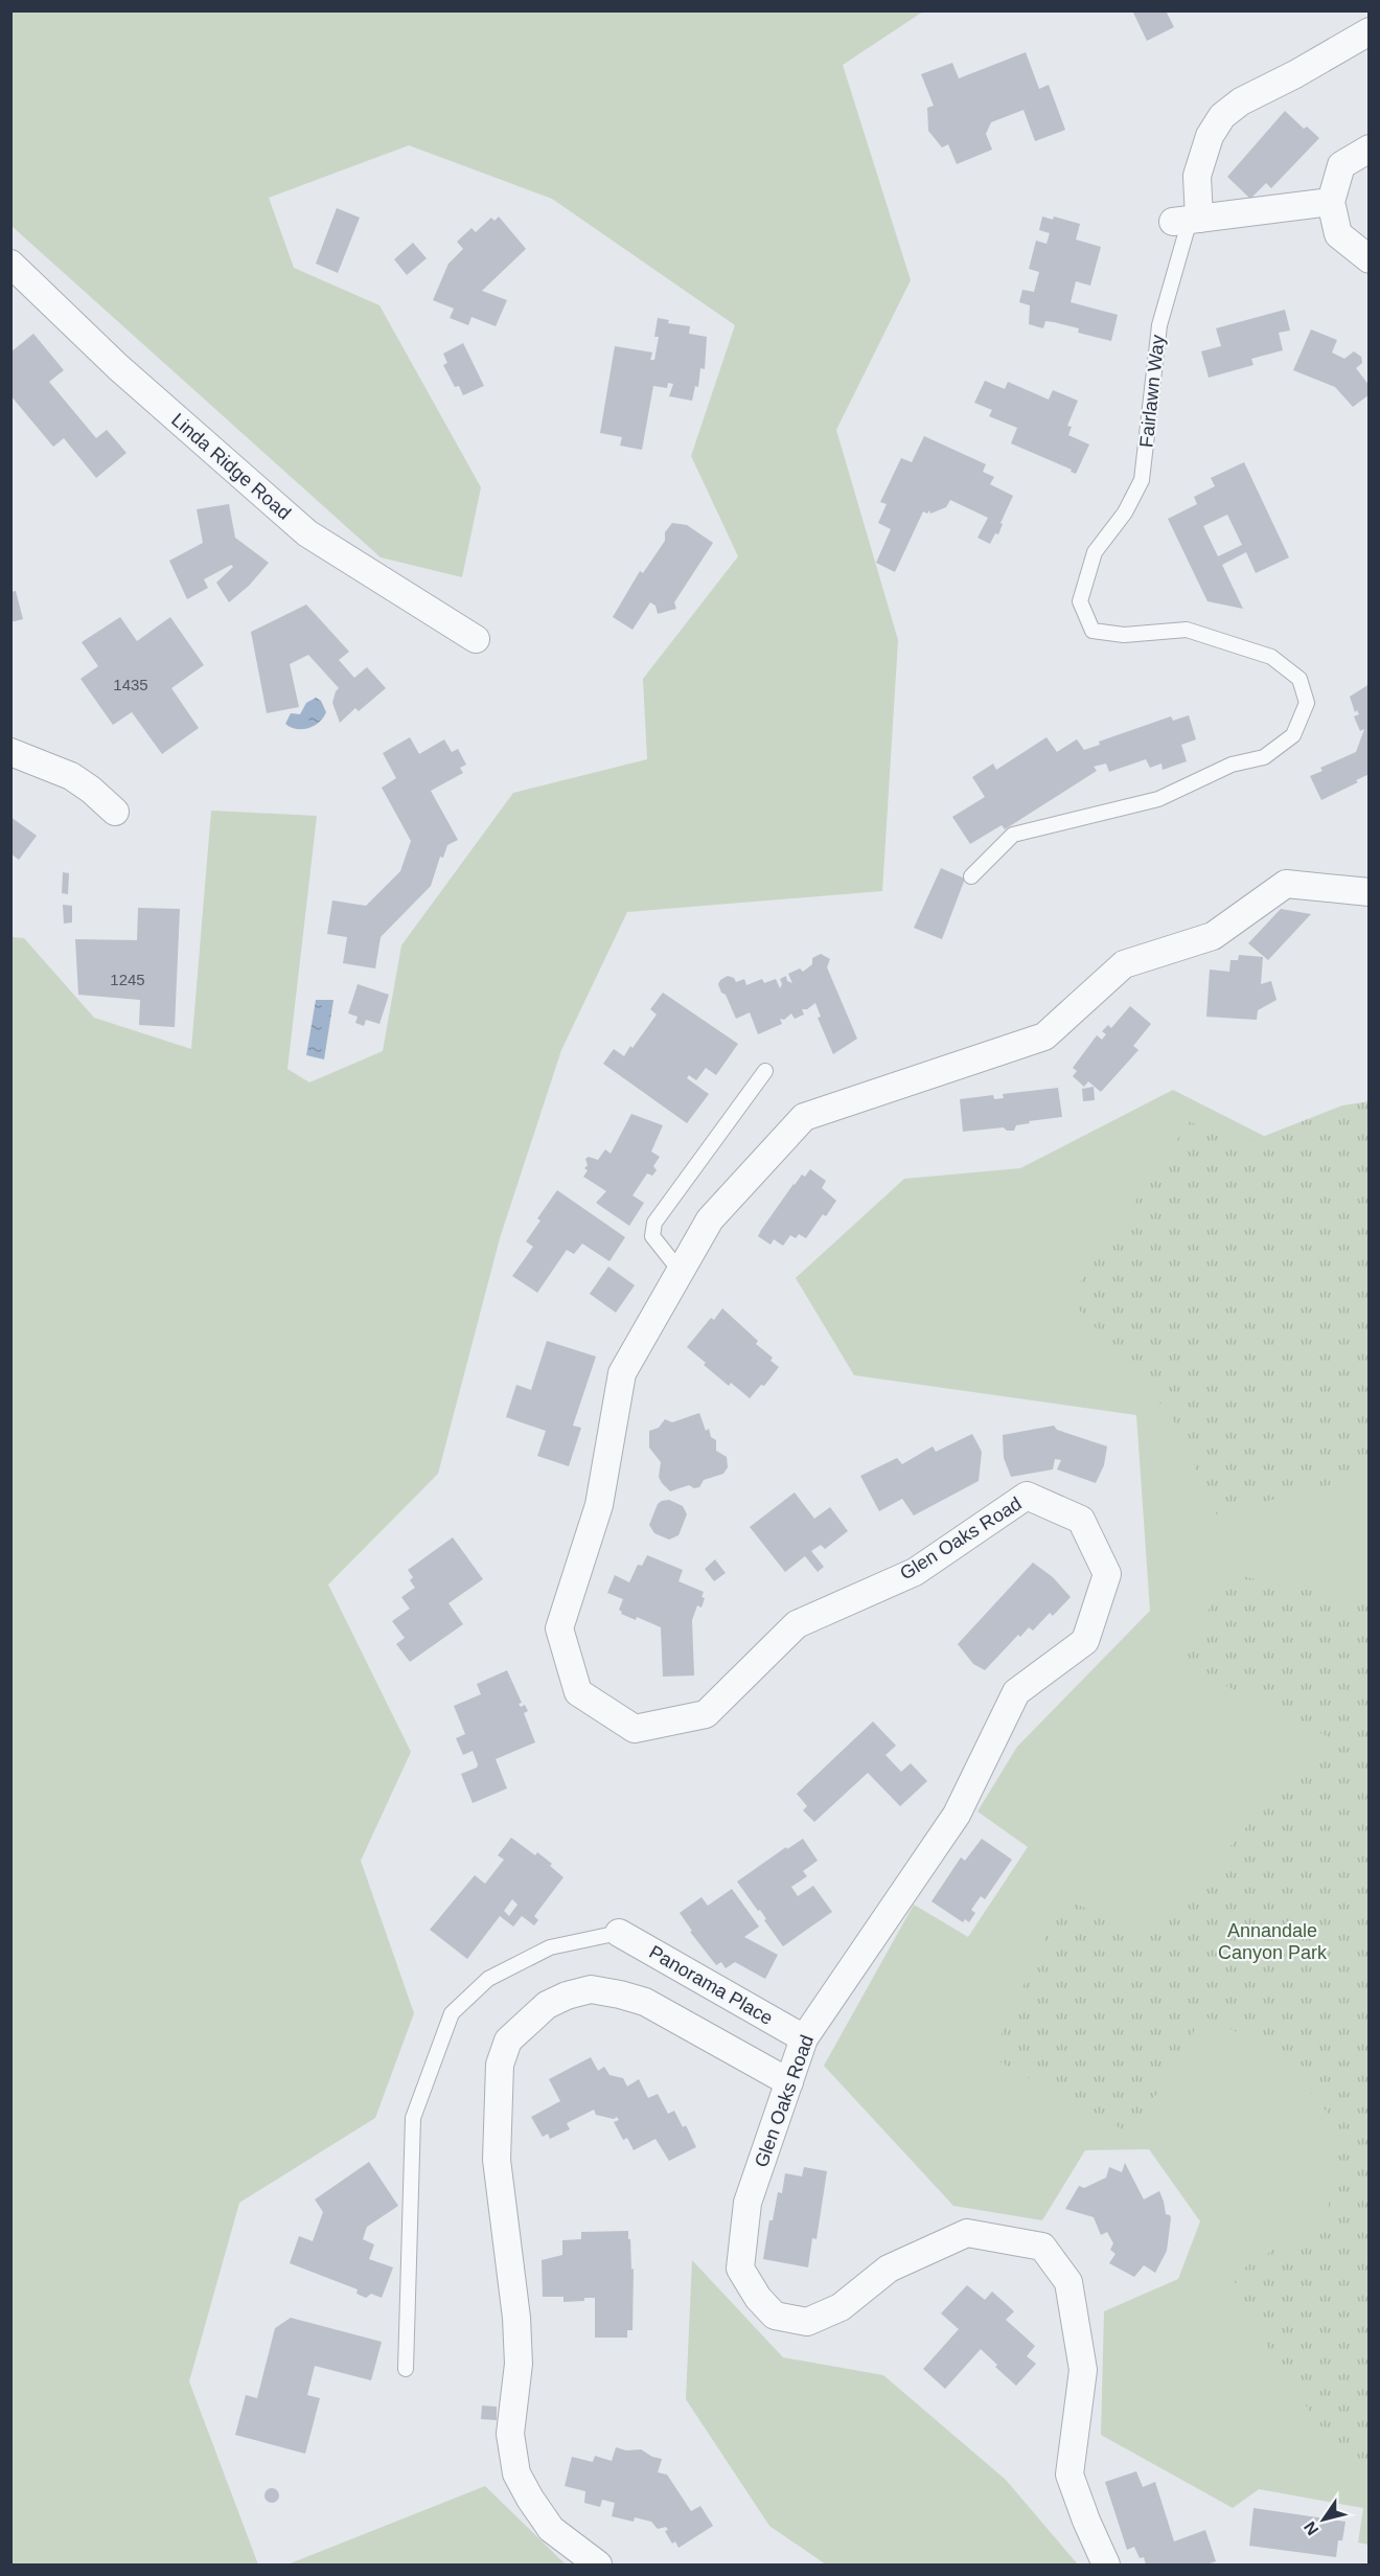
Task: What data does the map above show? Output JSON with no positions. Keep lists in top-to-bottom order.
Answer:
{
  "streets": {
    "street": ["Linda Ridge Road", "Glen Oaks Road", "Panorama Place"],
    "lane": ["Fairlawn Way"]
  },
  "crossings": [
    ["Glen Oaks Road", "Panorama Place"]
  ],
  "parks": ["Annandale Canyon Park"],
  "house_numbers": ["1435", "1245"],
  "north": "bottom left"
}
